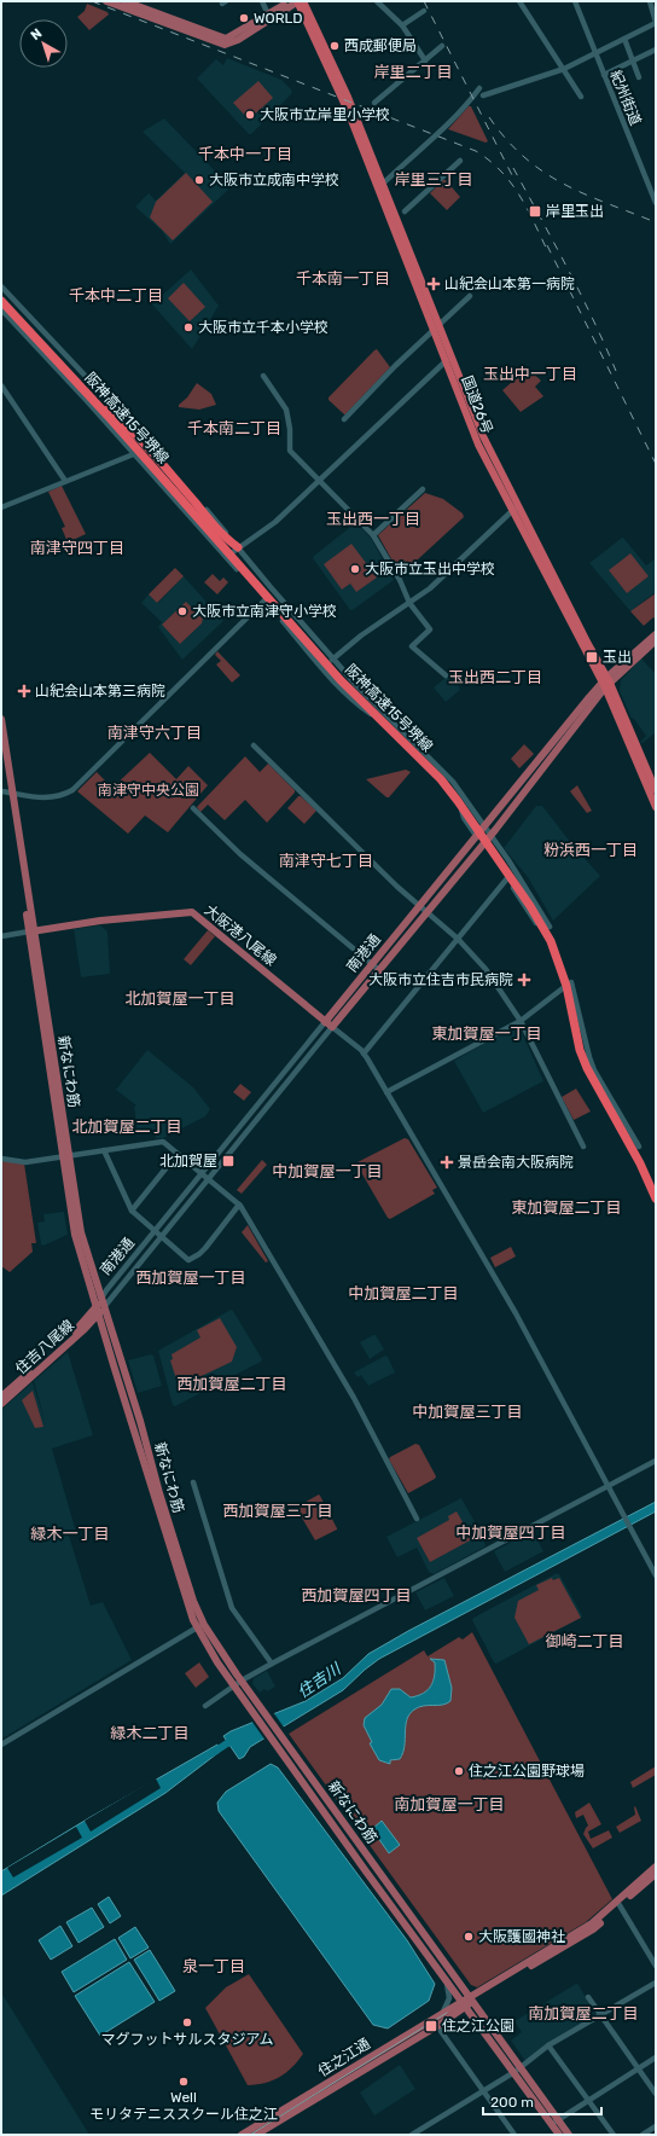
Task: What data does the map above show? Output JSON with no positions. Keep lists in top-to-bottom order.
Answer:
{
  "streets": {
    "highway": ["国道26号", "阪神高速15号堺線"],
    "main road": [
      "大阪港八尾線",
      "南港通",
      "新なにわ筋",
      "住吉八尾線",
      "住之江通"
    ],
    "street": ["紀州街道"]
  },
  "crossings": [
    ["国道26号", "南港通"],
    ["大阪港八尾線", "南港通"],
    ["大阪港八尾線", "新なにわ筋"],
    ["南港通", "新なにわ筋"],
    ["南港通", "住吉八尾線"],
    ["新なにわ筋", "住吉八尾線"],
    ["新なにわ筋", "住之江通"]
  ],
  "districts": [
    "岸里二丁目",
    "千本中一丁目",
    "岸里三丁目",
    "千本南一丁目",
    "千本中二丁目",
    "玉出中一丁目",
    "千本南二丁目",
    "玉出西一丁目",
    "南津守四丁目",
    "玉出西二丁目",
    "南津守六丁目",
    "粉浜西一丁目",
    "南津守七丁目",
    "北加賀屋一丁目",
    "東加賀屋一丁目",
    "北加賀屋二丁目",
    "中加賀屋一丁目",
    "東加賀屋二丁目",
    "西加賀屋一丁目",
    "中加賀屋二丁目",
    "西加賀屋二丁目",
    "中加賀屋三丁目",
    "西加賀屋三丁目",
    "中加賀屋四丁目",
    "緑木一丁目",
    "西加賀屋四丁目",
    "御崎二丁目",
    "緑木二丁目",
    "南加賀屋一丁目",
    "泉一丁目",
    "南加賀屋二丁目"
  ],
  "water": ["住吉川"],
  "parks": ["南津守中央公園"],
  "places": {
    "other": [
      "WORLD",
      "西成郵便局",
      "大阪市立岸里小学校",
      "大阪市立成南中学校",
      "大阪市立千本小学校",
      "大阪市立玉出中学校",
      "大阪市立南津守小学校",
      "住之江公園野球場",
      "大阪護國神社",
      "マグフットサルスタジアム",
      "Well モリタテニススクール住之江"
    ],
    "transit": [
      "岸里玉出",
      "玉出",
      "北加賀屋",
      "住之江公園"
    ],
    "health": [
      "山紀会山本第一病院",
      "山紀会山本第三病院",
      "大阪市立住吉市民病院",
      "景岳会南大阪病院"
    ]
  },
  "scale_bar": "200 m",
  "north": "top left"
}
